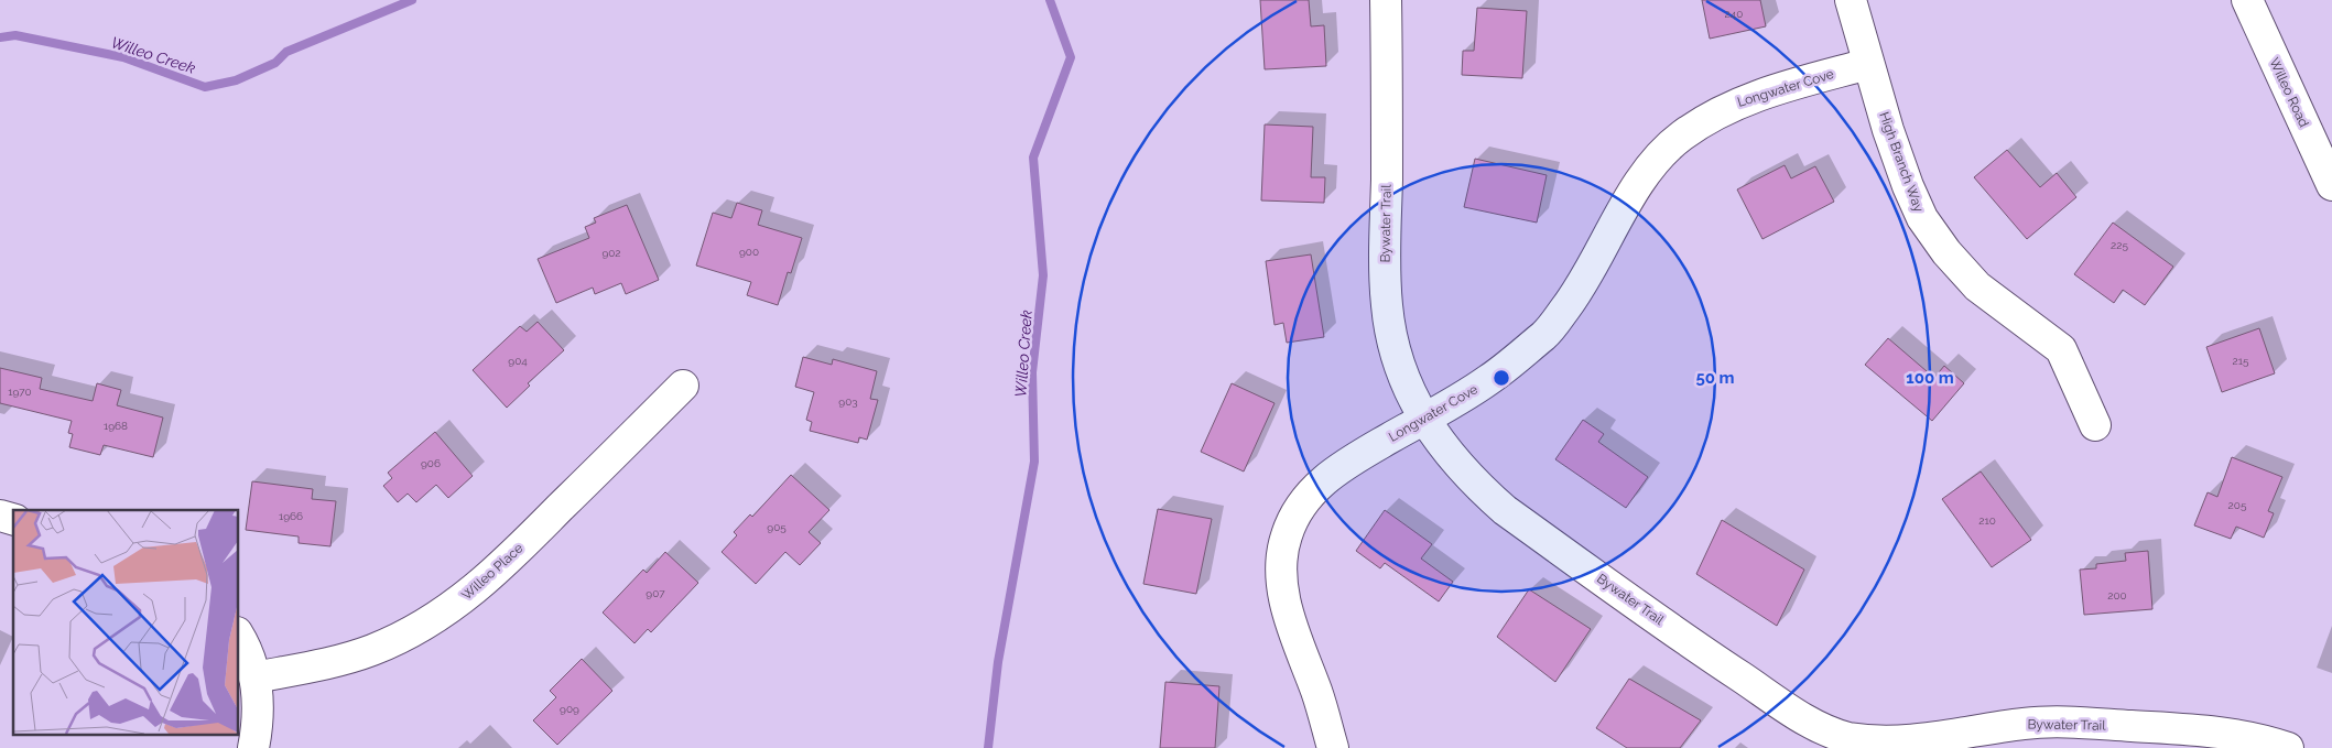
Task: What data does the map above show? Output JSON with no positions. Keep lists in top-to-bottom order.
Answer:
{
  "streets": {
    "street": [
      "Longwater Cove",
      "Willeo Road",
      "High Branch Way",
      "Bywater Trail",
      "Willeo Place"
    ]
  },
  "crossings": [
    ["Longwater Cove", "High Branch Way"],
    ["Longwater Cove", "Bywater Trail"]
  ],
  "water": ["Willeo Creek"],
  "house_numbers": [
    "240",
    "225",
    "900",
    "902",
    "904",
    "215",
    "1970",
    "903",
    "1968",
    "906",
    "205",
    "1966",
    "210",
    "905",
    "907",
    "200",
    "909"
  ],
  "rings": ["50 m", "100 m"]
}
